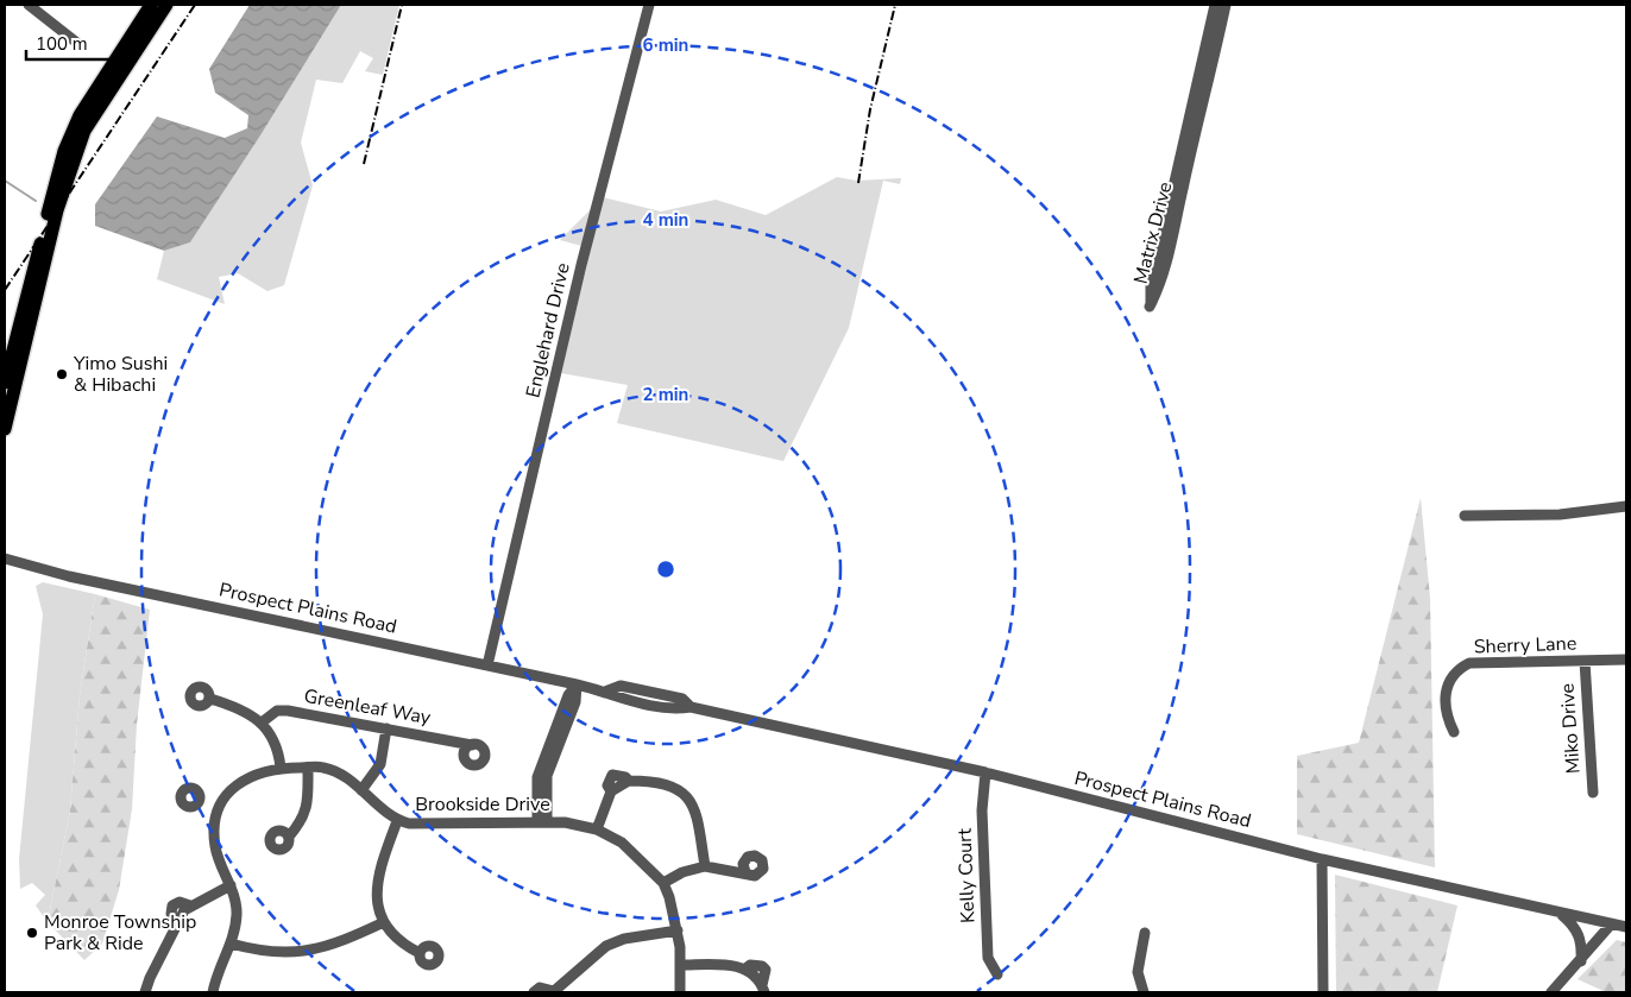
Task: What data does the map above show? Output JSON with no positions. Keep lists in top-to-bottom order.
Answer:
{
  "streets": {
    "street": [
      "Matrix Drive",
      "Englehard Drive",
      "Prospect Plains Road",
      "Sherry Lane",
      "Greenleaf Way",
      "Miko Drive",
      "Brookside Drive",
      "Kelly Court"
    ]
  },
  "crossings": [
    ["Englehard Drive", "Prospect Plains Road"],
    ["Prospect Plains Road", "Kelly Court"],
    ["Sherry Lane", "Miko Drive"]
  ],
  "places": ["Yimo Sushi & Hibachi", "Monroe Township Park & Ride"],
  "scale_bar": "100 m",
  "rings": ["6 min", "4 min", "2 min"]
}
